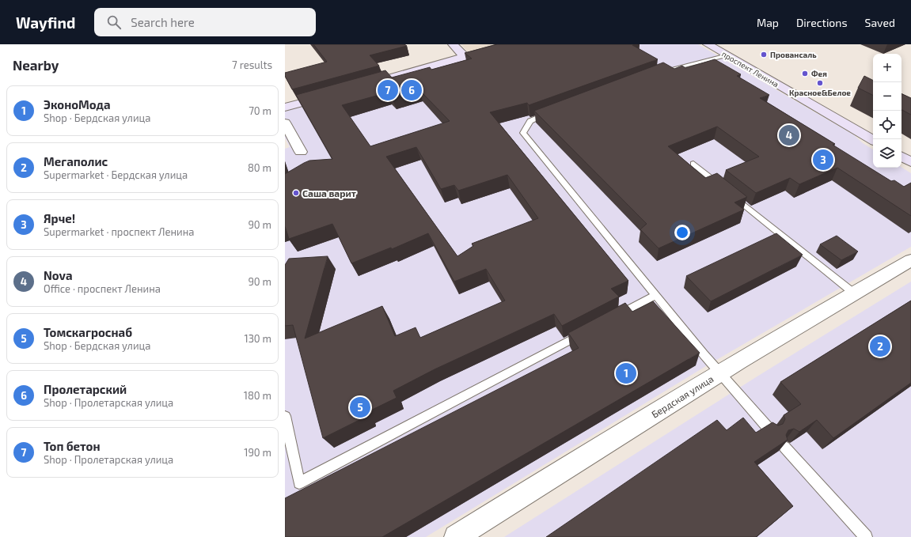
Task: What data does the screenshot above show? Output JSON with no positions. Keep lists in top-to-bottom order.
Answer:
{
  "streets": {
    "street": ["проспект Ленина", "Бердская улица"]
  },
  "places": [
    "Провансаль",
    "Фея",
    "Красное&Белое",
    "Саша варит"
  ],
  "page": {
    "header": "Wayfind",
    "search": "Search here",
    "nav": ["Map", "Directions", "Saved"],
    "heading": ["Nearby", "7 results"],
    "map_buttons": ["+", "−"],
    "pins": [
      "6",
      "7",
      "4",
      "3",
      "2",
      "1",
      "5"
    ],
    "list": [
      {
        "mark": "1",
        "name": "ЭконоМода",
        "note": "Shop · Бердская улица",
        "value": "70 m"
      },
      {
        "mark": "2",
        "name": "Мегаполис",
        "note": "Supermarket · Бердская улица",
        "value": "80 m"
      },
      {
        "mark": "3",
        "name": "Ярче!",
        "note": "Supermarket · проспект Ленина",
        "value": "90 m"
      },
      {
        "mark": "4",
        "name": "Nova",
        "note": "Office · проспект Ленина",
        "value": "90 m"
      },
      {
        "mark": "5",
        "name": "Томскагроснаб",
        "note": "Shop · Бердская улица",
        "value": "130 m"
      },
      {
        "mark": "6",
        "name": "Пролетарский",
        "note": "Shop · Пролетарская улица",
        "value": "180 m"
      },
      {
        "mark": "7",
        "name": "Топ бетон",
        "note": "Shop · Пролетарская улица",
        "value": "190 m"
      }
    ]
  }
}
